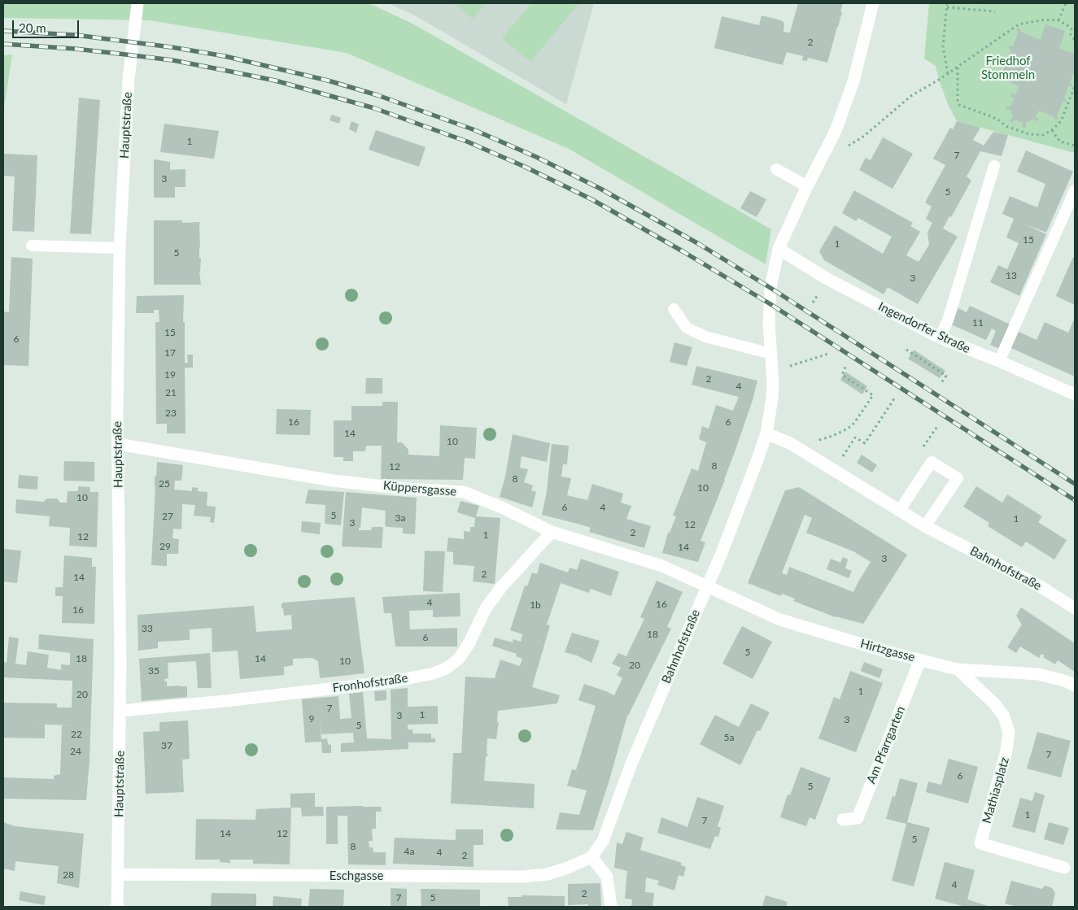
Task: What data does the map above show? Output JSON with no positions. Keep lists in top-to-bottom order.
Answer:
{
  "streets": {
    "street": [
      "Hauptstraße",
      "Ingendorfer Straße",
      "Küppersgasse",
      "Bahnhofstraße",
      "Hirtzgasse",
      "Fronhofstraße",
      "Am Pfarrgarten",
      "Mathiasplatz",
      "Eschgasse"
    ]
  },
  "crossings": [
    ["Hauptstraße", "Küppersgasse"],
    ["Hauptstraße", "Fronhofstraße"],
    ["Hauptstraße", "Eschgasse"],
    ["Ingendorfer Straße", "Bahnhofstraße"],
    ["Küppersgasse", "Bahnhofstraße"],
    ["Küppersgasse", "Hirtzgasse"],
    ["Küppersgasse", "Fronhofstraße"],
    ["Bahnhofstraße", "Hirtzgasse"],
    ["Bahnhofstraße", "Eschgasse"],
    ["Hirtzgasse", "Am Pfarrgarten"],
    ["Hirtzgasse", "Mathiasplatz"]
  ],
  "parks": ["Friedhof Stommeln"],
  "house_numbers": [
    "2",
    "1",
    "7",
    "3",
    "5",
    "15",
    "1",
    "5",
    "13",
    "3",
    "11",
    "15",
    "6",
    "17",
    "19",
    "2",
    "4",
    "21",
    "23",
    "16",
    "6",
    "14",
    "10",
    "8",
    "12",
    "8",
    "25",
    "10",
    "10",
    "6",
    "4",
    "5",
    "27",
    "3a",
    "1",
    "3",
    "12",
    "2",
    "1",
    "12",
    "29",
    "14",
    "3",
    "2",
    "14",
    "4",
    "16",
    "1b",
    "16",
    "33",
    "18",
    "6",
    "5",
    "18",
    "14",
    "10",
    "20",
    "35",
    "1",
    "20",
    "7",
    "1",
    "3",
    "9",
    "3",
    "5",
    "22",
    "5a",
    "37",
    "24",
    "7",
    "6",
    "5",
    "1",
    "7",
    "14",
    "12",
    "5",
    "8",
    "4a",
    "4",
    "2",
    "28",
    "4",
    "2",
    "7",
    "5"
  ],
  "scale_bar": "20 m"
}
